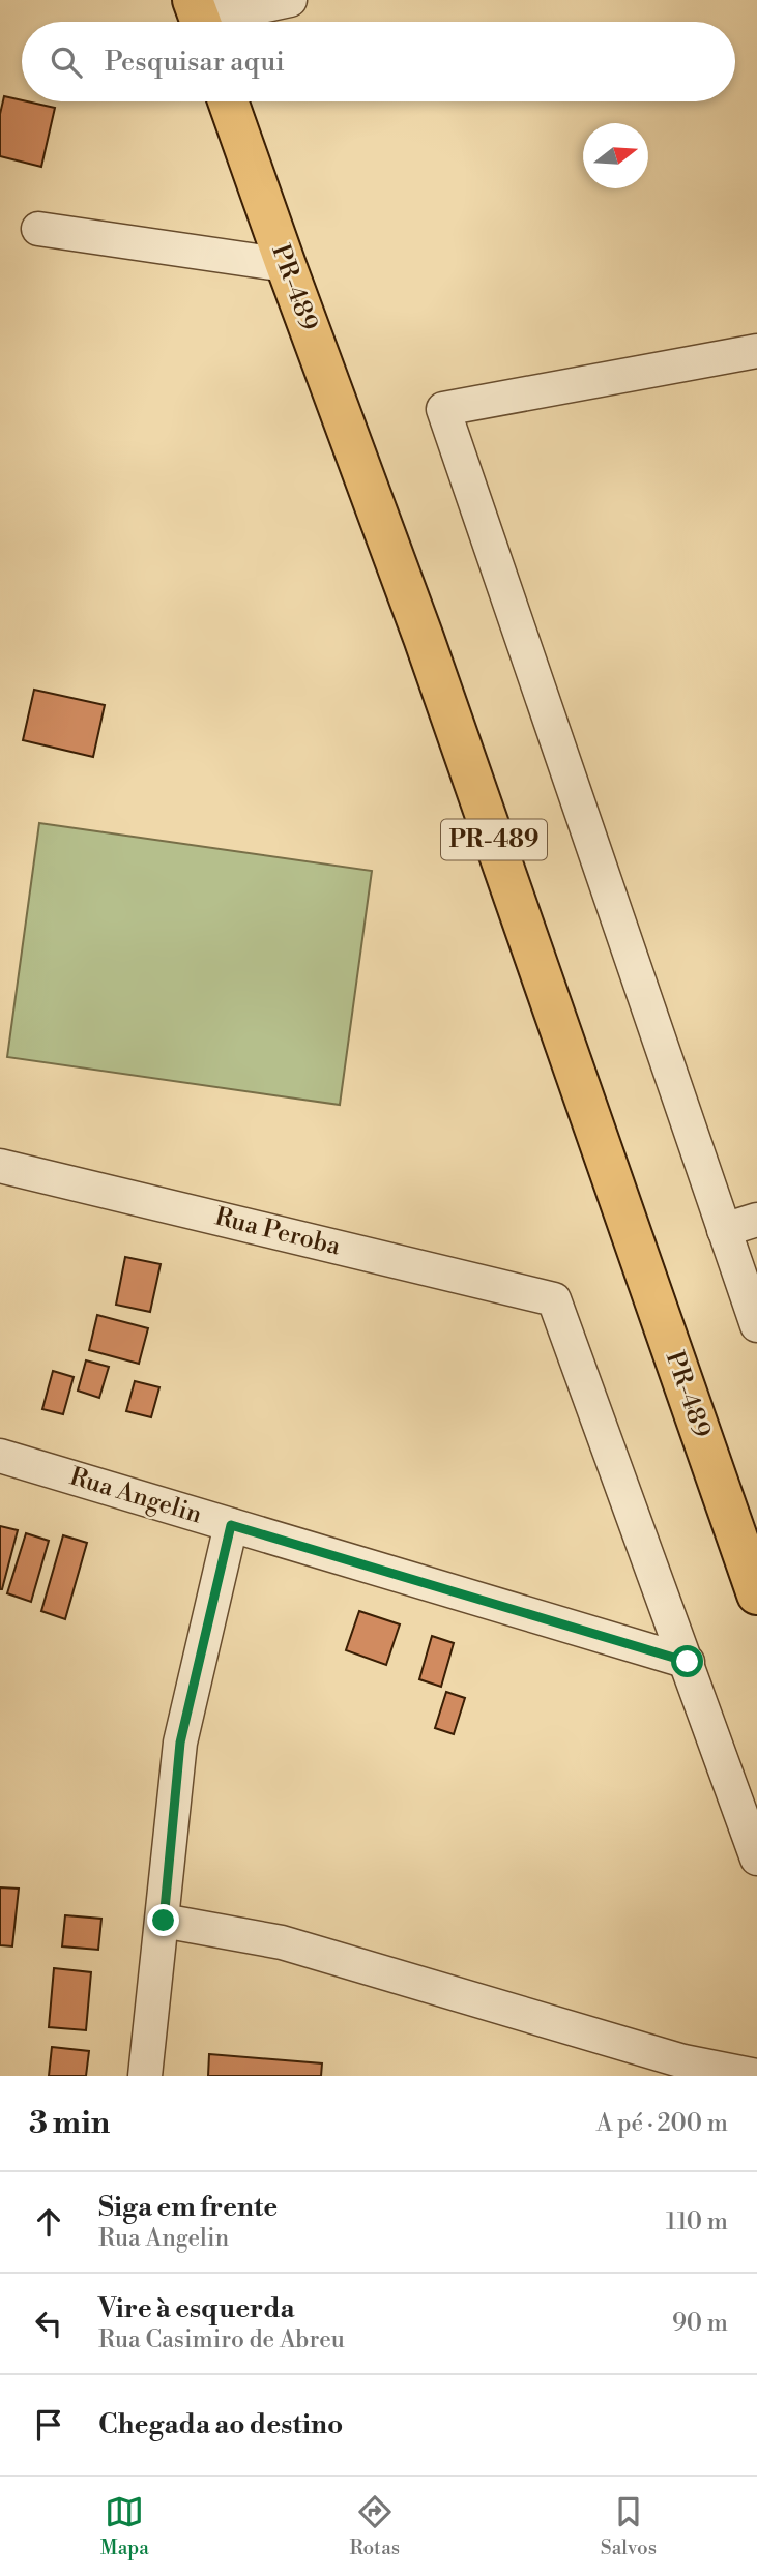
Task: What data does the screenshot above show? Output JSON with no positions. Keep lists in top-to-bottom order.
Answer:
{
  "streets": {
    "main road": ["PR-489"],
    "street": ["Rua Peroba", "Rua Angelin"]
  },
  "crossings": [
    ["Rua Peroba", "Rua Angelin"]
  ],
  "north": "right",
  "page": {
    "search": "Pesquisar aqui",
    "heading": ["3 min", "A pé · 200 m"],
    "list": [
      ["Siga em frente", "Rua Angelin", "110 m"],
      ["Vire à esquerda", "Rua Casimiro de Abreu", "90 m"],
      "Chegada ao destino"
    ],
    "nav": ["Mapa", "Rotas", "Salvos"]
  }
}
